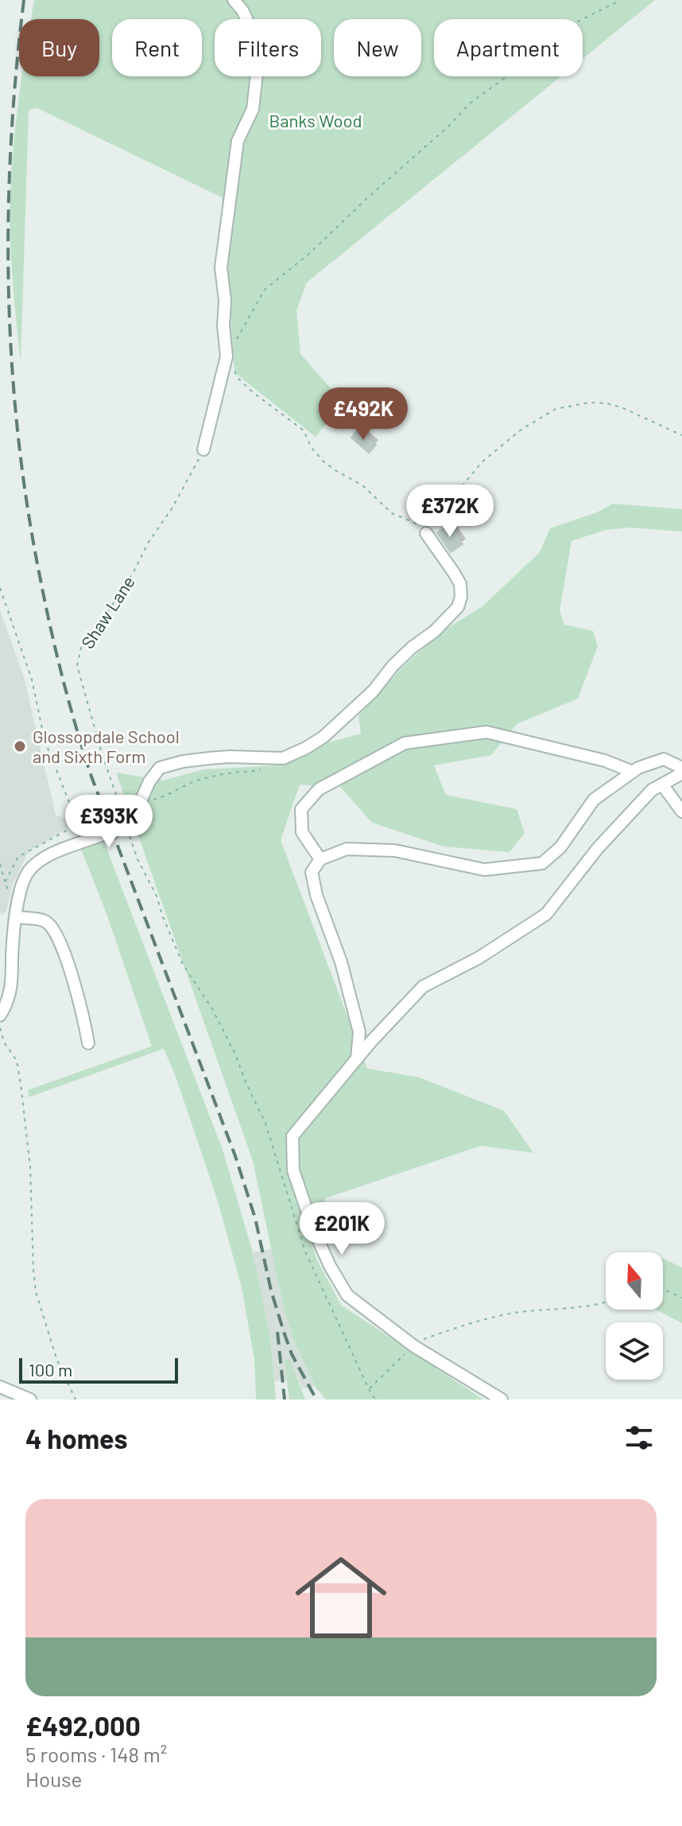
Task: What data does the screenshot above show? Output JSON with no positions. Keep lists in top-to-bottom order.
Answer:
{
  "streets": {
    "path": ["Shaw Lane"]
  },
  "parks": ["Banks Wood"],
  "places": ["Glossopdale School and Sixth Form"],
  "scale_bar": "100 m",
  "north": "top",
  "page": {
    "chip": [
      "Buy",
      "Rent",
      "Filters",
      "New",
      "Apartment"
    ],
    "price": [
      "£492K",
      "£372K",
      "£393K",
      "£201K"
    ],
    "scale": "100 m",
    "heading": "4 homes",
    "list": [
      {
        "name": "£492,000",
        "note": "5 rooms · 148 m² · House"
      }
    ]
  }
}
